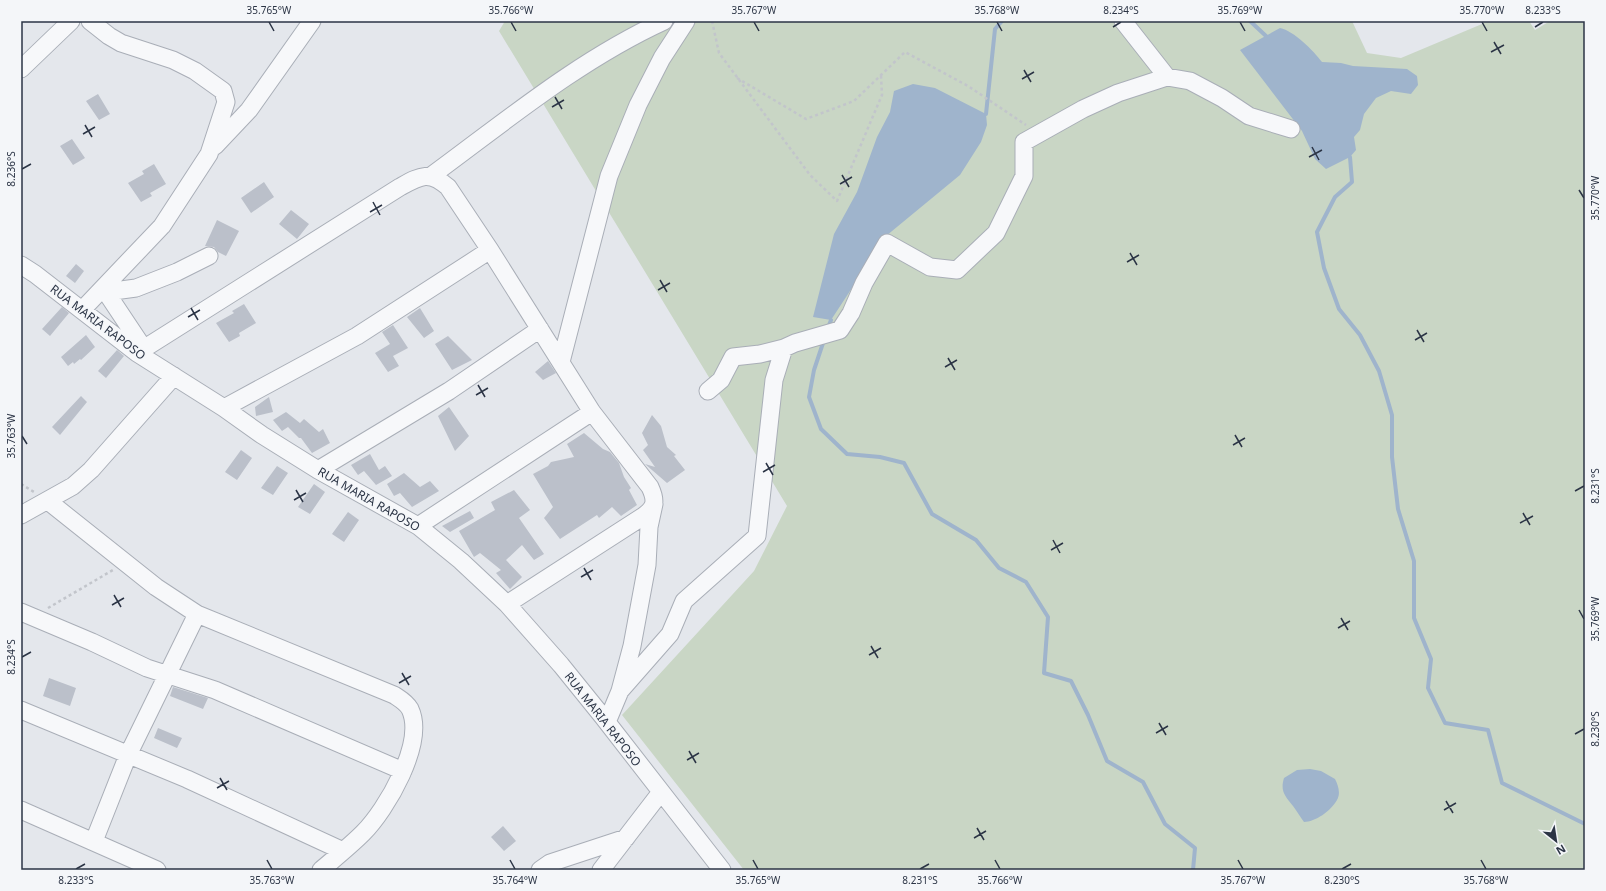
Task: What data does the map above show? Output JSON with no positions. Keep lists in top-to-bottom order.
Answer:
{
  "streets": {
    "street": ["RUA MARIA RAPOSO"]
  },
  "north": "bottom right",
  "coordinates": [
    "35.765°W",
    "35.766°W",
    "35.767°W",
    "35.768°W",
    "8.234°S",
    "35.769°W",
    "35.770°W",
    "8.233°S",
    "8.236°S",
    "35.763°W",
    "8.231°S",
    "8.230°S",
    "35.764°W"
  ]
}
